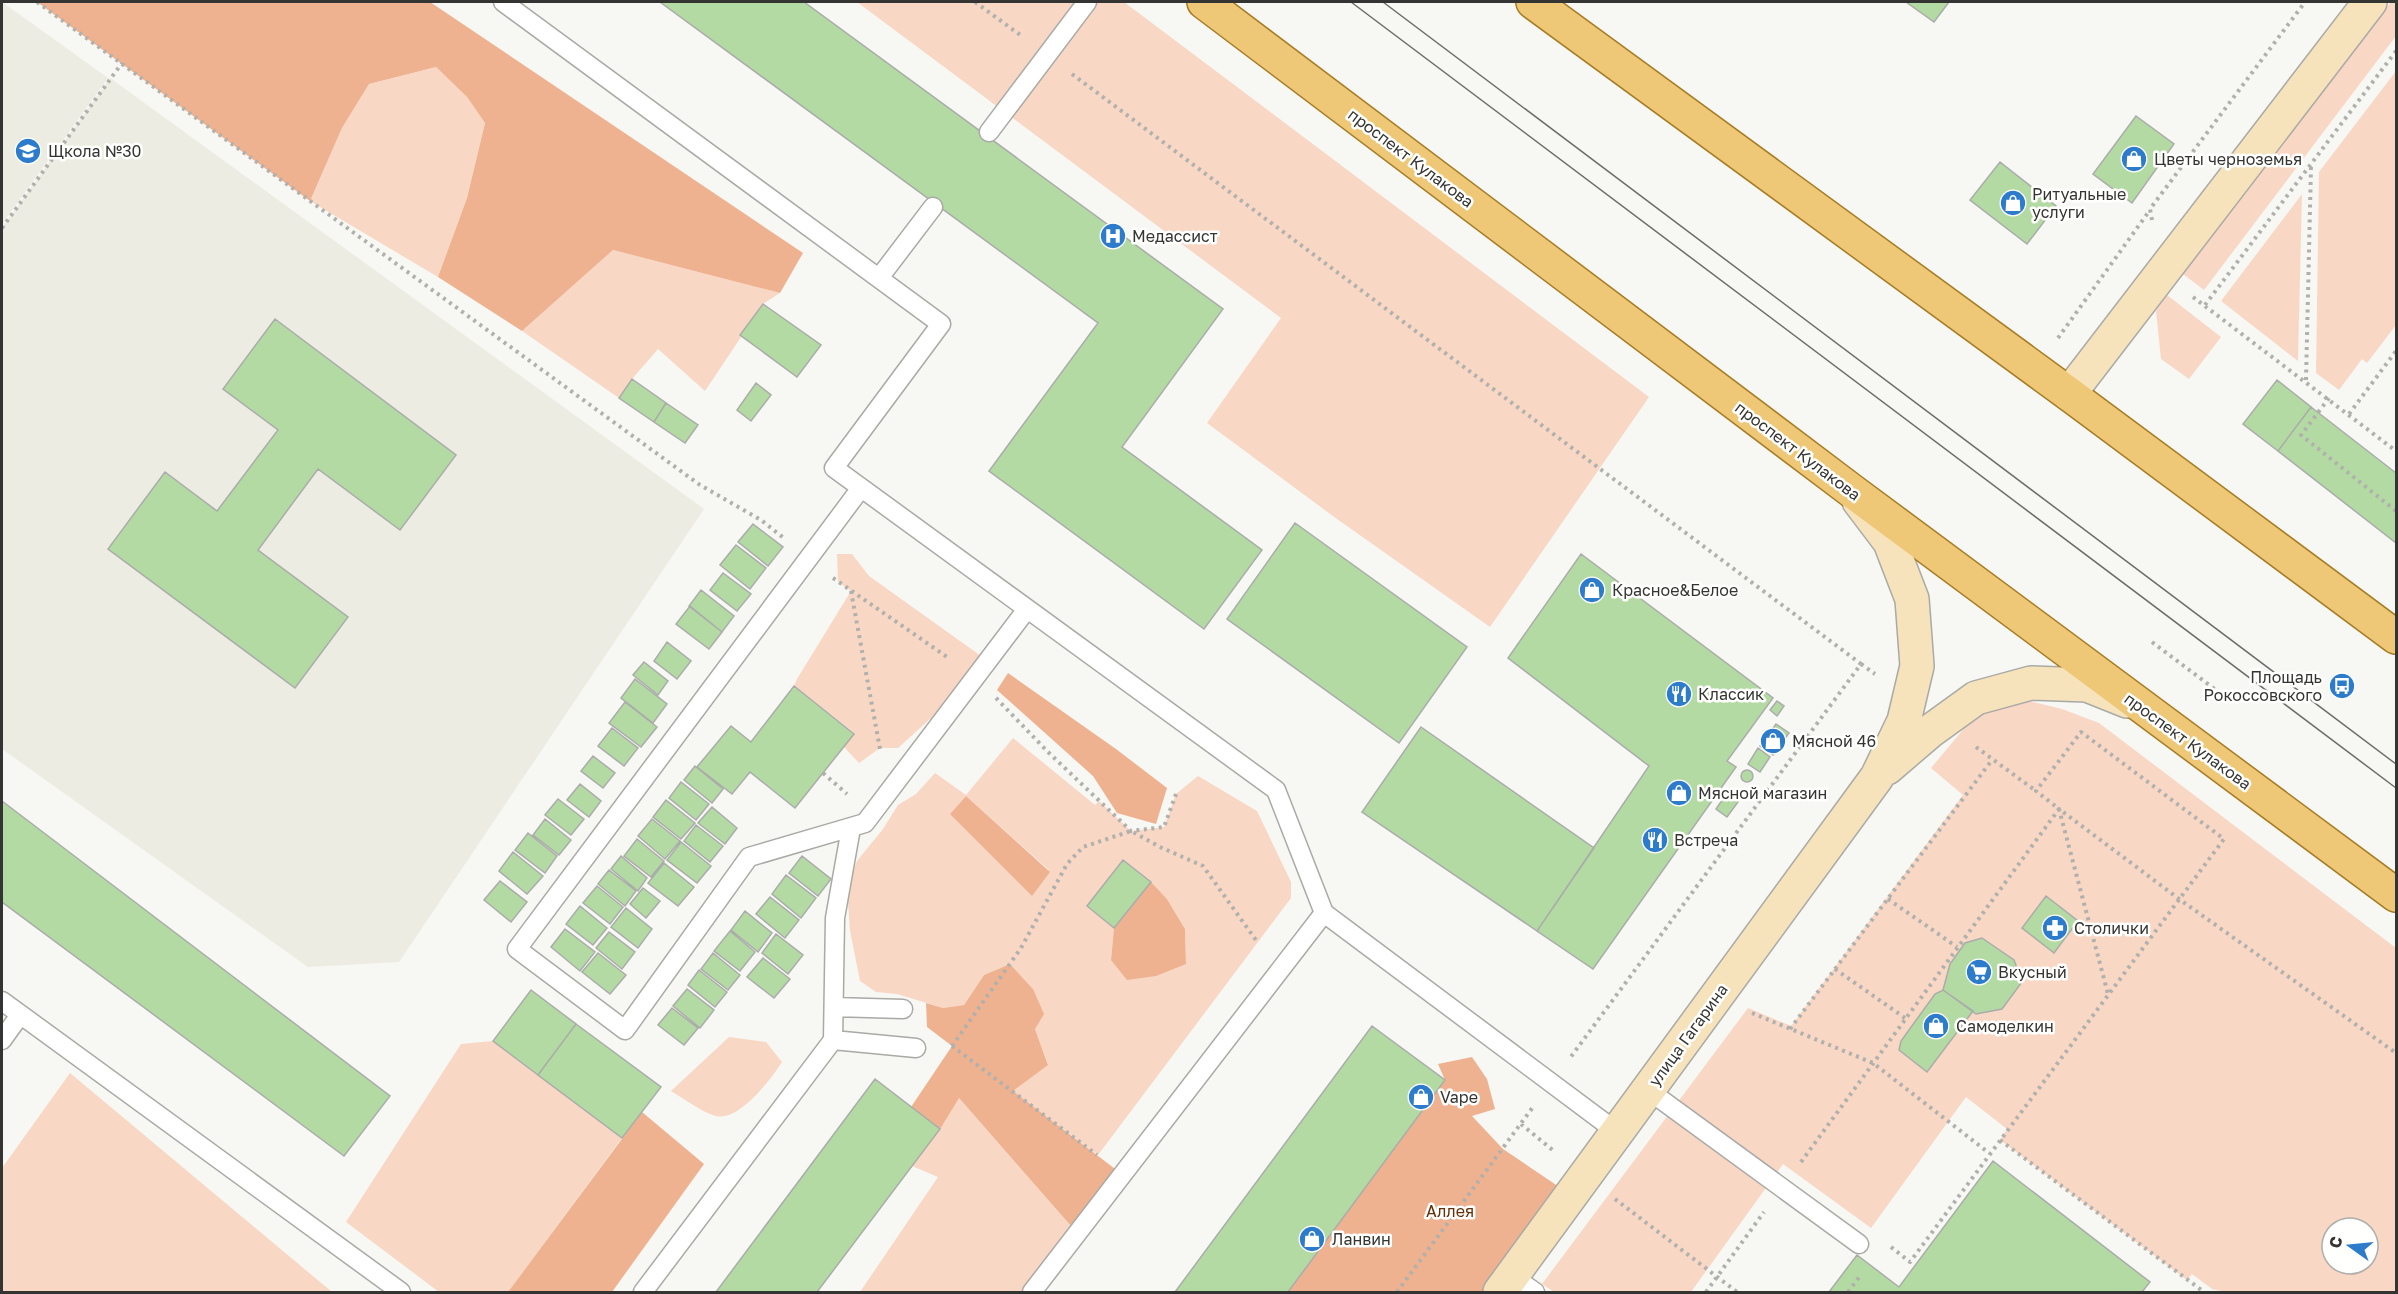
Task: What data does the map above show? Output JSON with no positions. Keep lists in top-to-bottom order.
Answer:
{
  "streets": {
    "main road": ["проспект Кулакова", "улица Гагарина"]
  },
  "parks": ["Аллея"],
  "places": {
    "school or university": ["Щкола №30"],
    "shop": [
      "Цветы черноземья",
      "Ритуальные услуги",
      "Красное&Белое",
      "Мясной 46",
      "Мясной магазин",
      "Самоделкин",
      "Vape",
      "Ланвин"
    ],
    "hospital": ["Медассист"],
    "bus stop": ["Площадь Рокоссовского"],
    "restaurant": ["Классик", "Встреча"],
    "pharmacy": ["Столички"],
    "supermarket": ["Вкусный"]
  },
  "north": "left"
}
